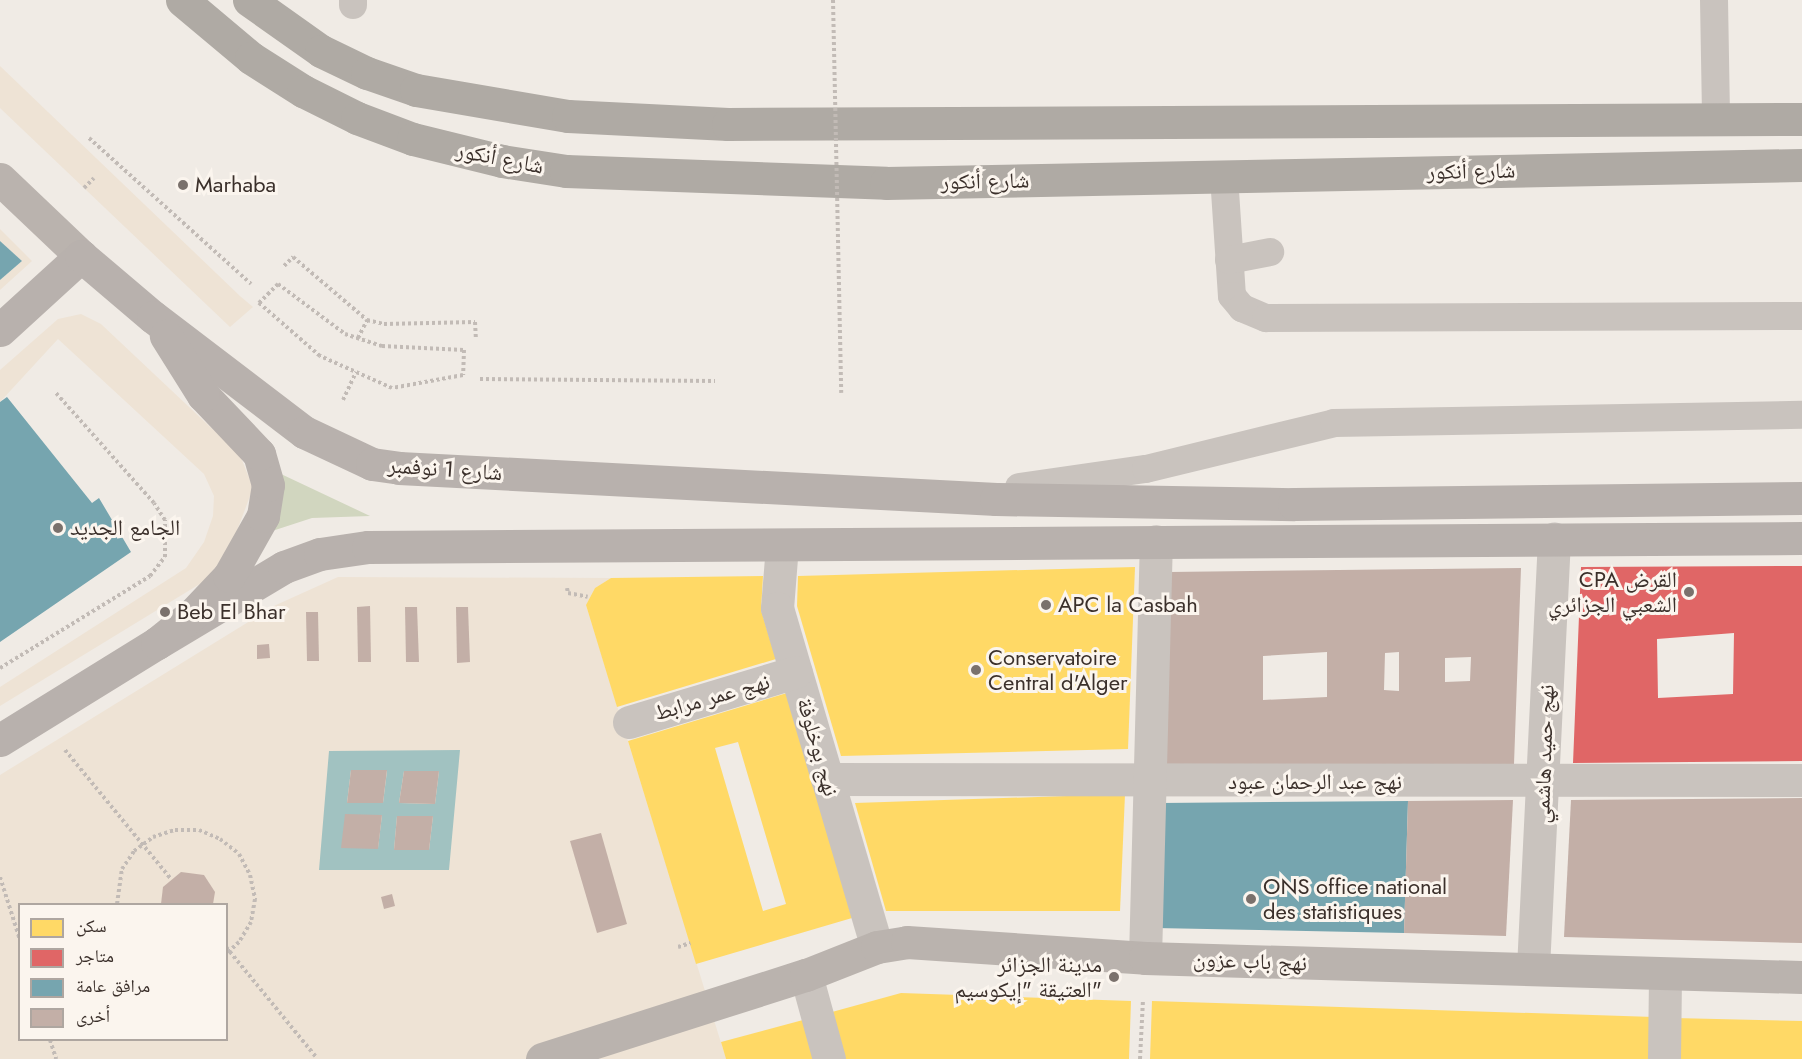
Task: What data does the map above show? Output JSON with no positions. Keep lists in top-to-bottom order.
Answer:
{
  "streets": {
    "highway": ["شارع أنكور"],
    "main road": ["شارع 1 نوفمبر"],
    "street": [
      "نهج عمر مرابط",
      "نهج بوخلوفة",
      "نهج حميد هاشمي",
      "نهج عبد الرحمان عبود",
      "نهج باب عزون"
    ]
  },
  "crossings": [
    ["نهج عمر مرابط", "نهج بوخلوفة"],
    ["نهج بوخلوفة", "نهج عبد الرحمان عبود"],
    ["نهج بوخلوفة", "نهج باب عزون"],
    ["نهج حميد هاشمي", "نهج عبد الرحمان عبود"],
    ["نهج حميد هاشمي", "نهج باب عزون"]
  ],
  "places": [
    "Marhaba",
    "الجامع الجديد",
    "CPA القرض الشعبي الجزائري",
    "APC la Casbah",
    "Beb El Bhar",
    "Conservatoire Central d'Alger",
    "ONS office national des statistiques",
    "مدينة الجزائر العتيقة \"إيكوسيم\""
  ],
  "legend": [
    "سكن",
    "متاجر",
    "مرافق عامة",
    "أخرى"
  ]
}
